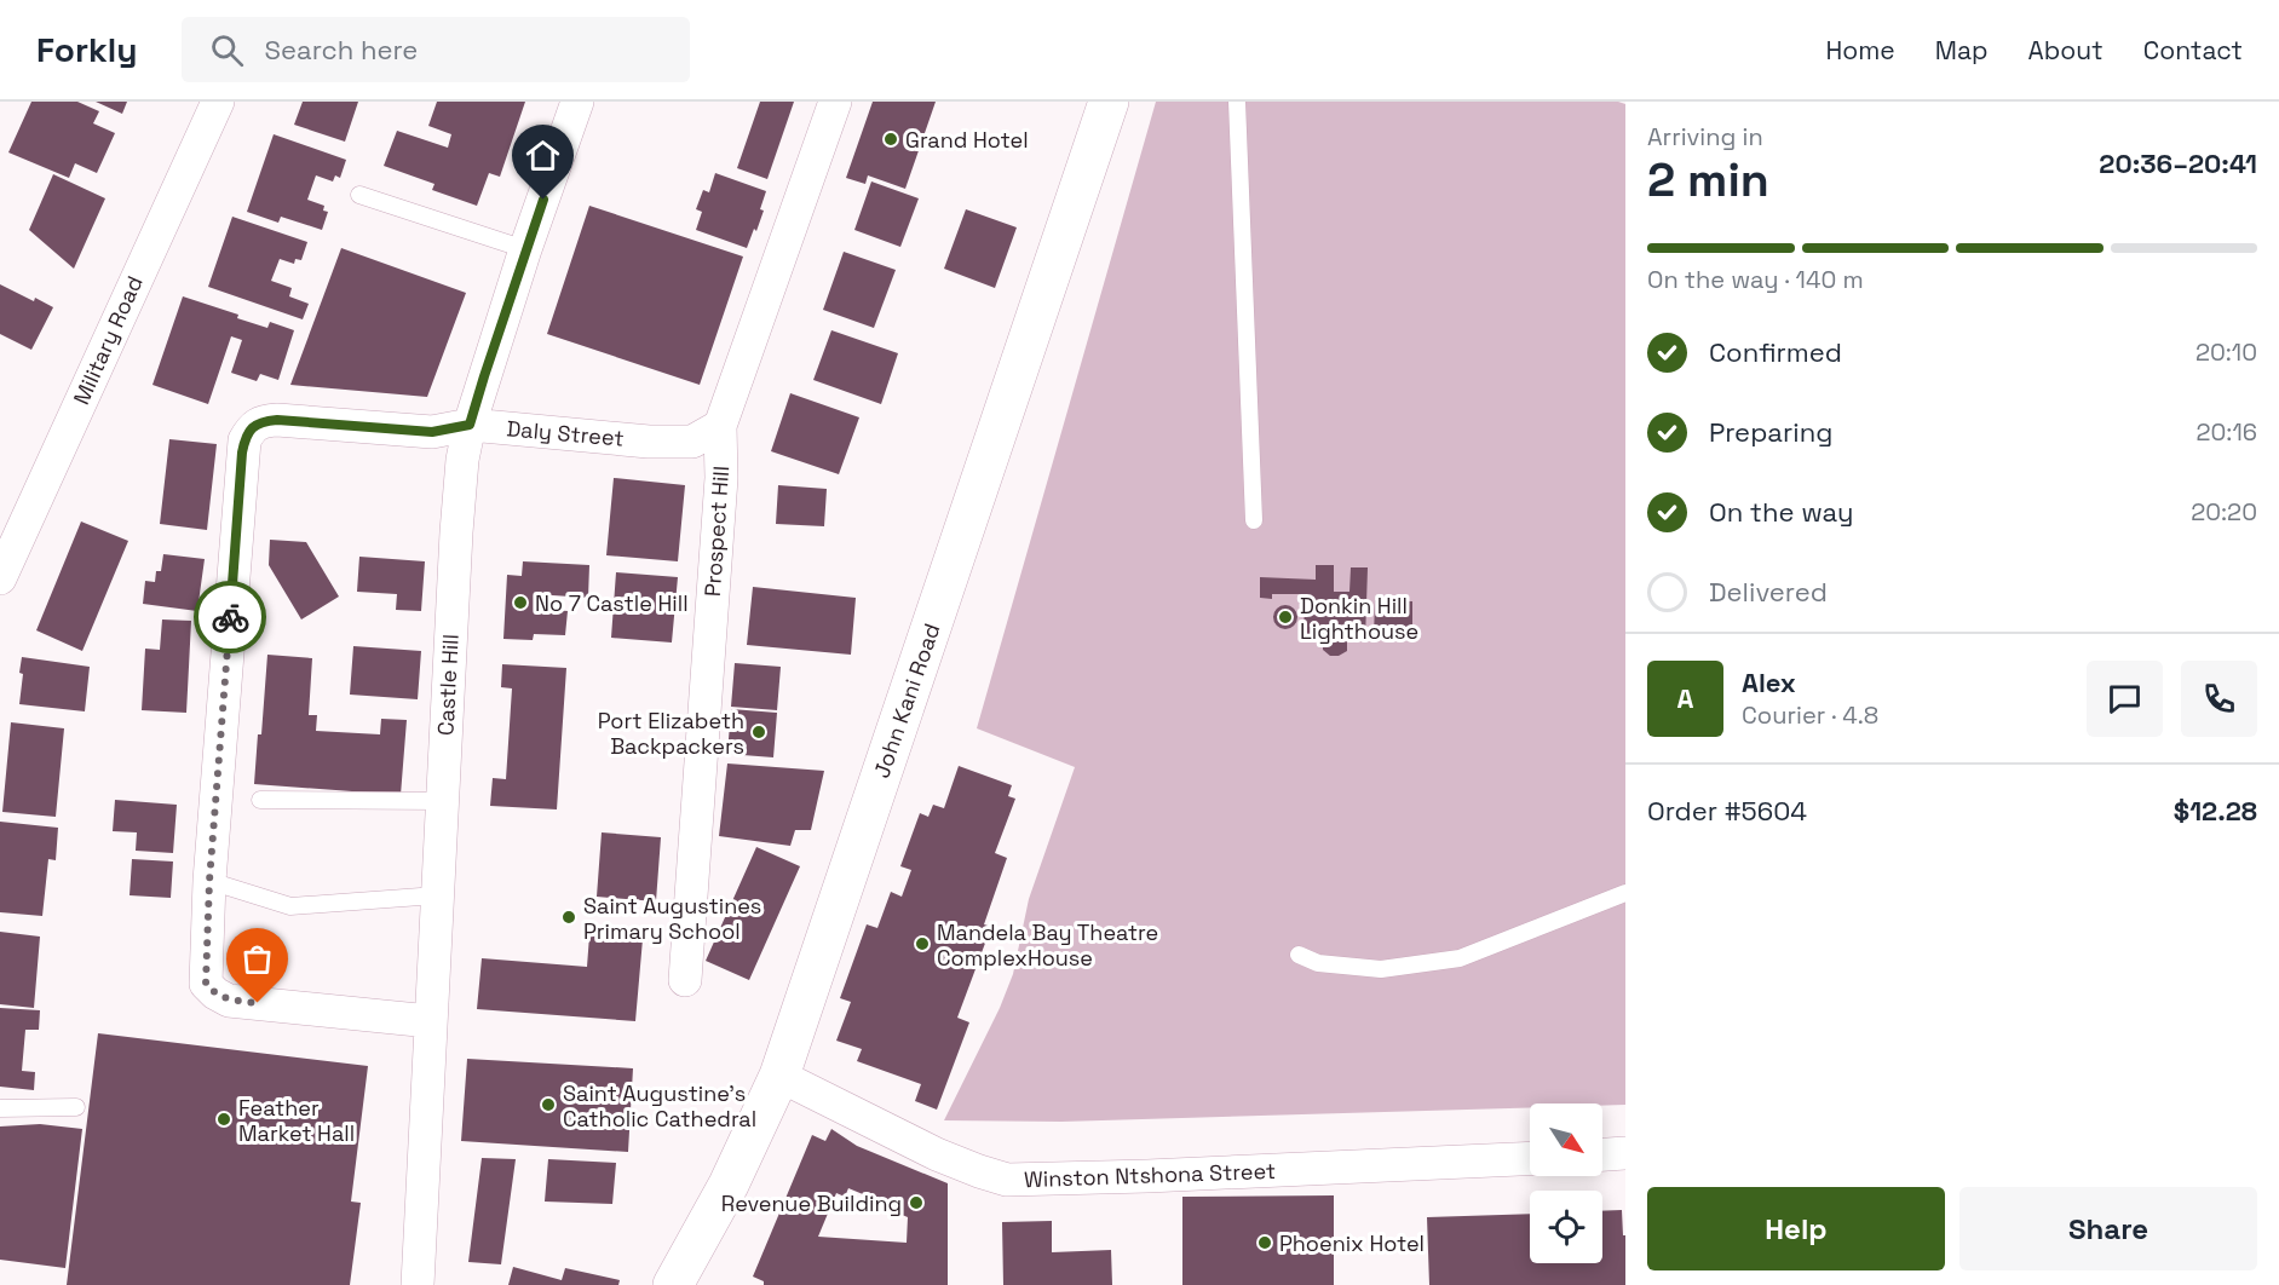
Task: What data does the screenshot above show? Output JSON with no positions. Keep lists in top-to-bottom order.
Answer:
{
  "streets": {
    "street": [
      "Military Road",
      "Daly Street",
      "Prospect Hill",
      "Castle Hill",
      "John Kani Road",
      "Winston Ntshona Street"
    ]
  },
  "crossings": [
    ["Daly Street", "Prospect Hill"],
    ["Daly Street", "Castle Hill"],
    ["John Kani Road", "Winston Ntshona Street"]
  ],
  "places": [
    "Grand Hotel",
    "No 7 Castle Hill",
    "Donkin Hill Lighthouse",
    "Port Elizabeth Backpackers",
    "Saint Augustines Primary School",
    "Mandela Bay Theatre ComplexHouse",
    "Saint Augustine's Catholic Cathedral",
    "Feather Market Hall",
    "Revenue Building",
    "Phoenix Hotel"
  ],
  "north": "bottom right",
  "page": {
    "header": "Forkly",
    "search": "Search here",
    "nav": [
      "Home",
      "Map",
      "About",
      "Contact"
    ],
    "heading": ["2 min", "Arriving in", "20:36–20:41"],
    "panel": [
      "Alex",
      "Courier · 4.8",
      "Order #5604",
      "$12.28"
    ],
    "bar": "On the way · 140 m",
    "list": [
      ["Confirmed", "20:10"],
      ["Preparing", "20:16"],
      ["On the way", "20:20"],
      "Delivered"
    ],
    "round": "A",
    "buttons": ["Help", "Share"]
  }
}
